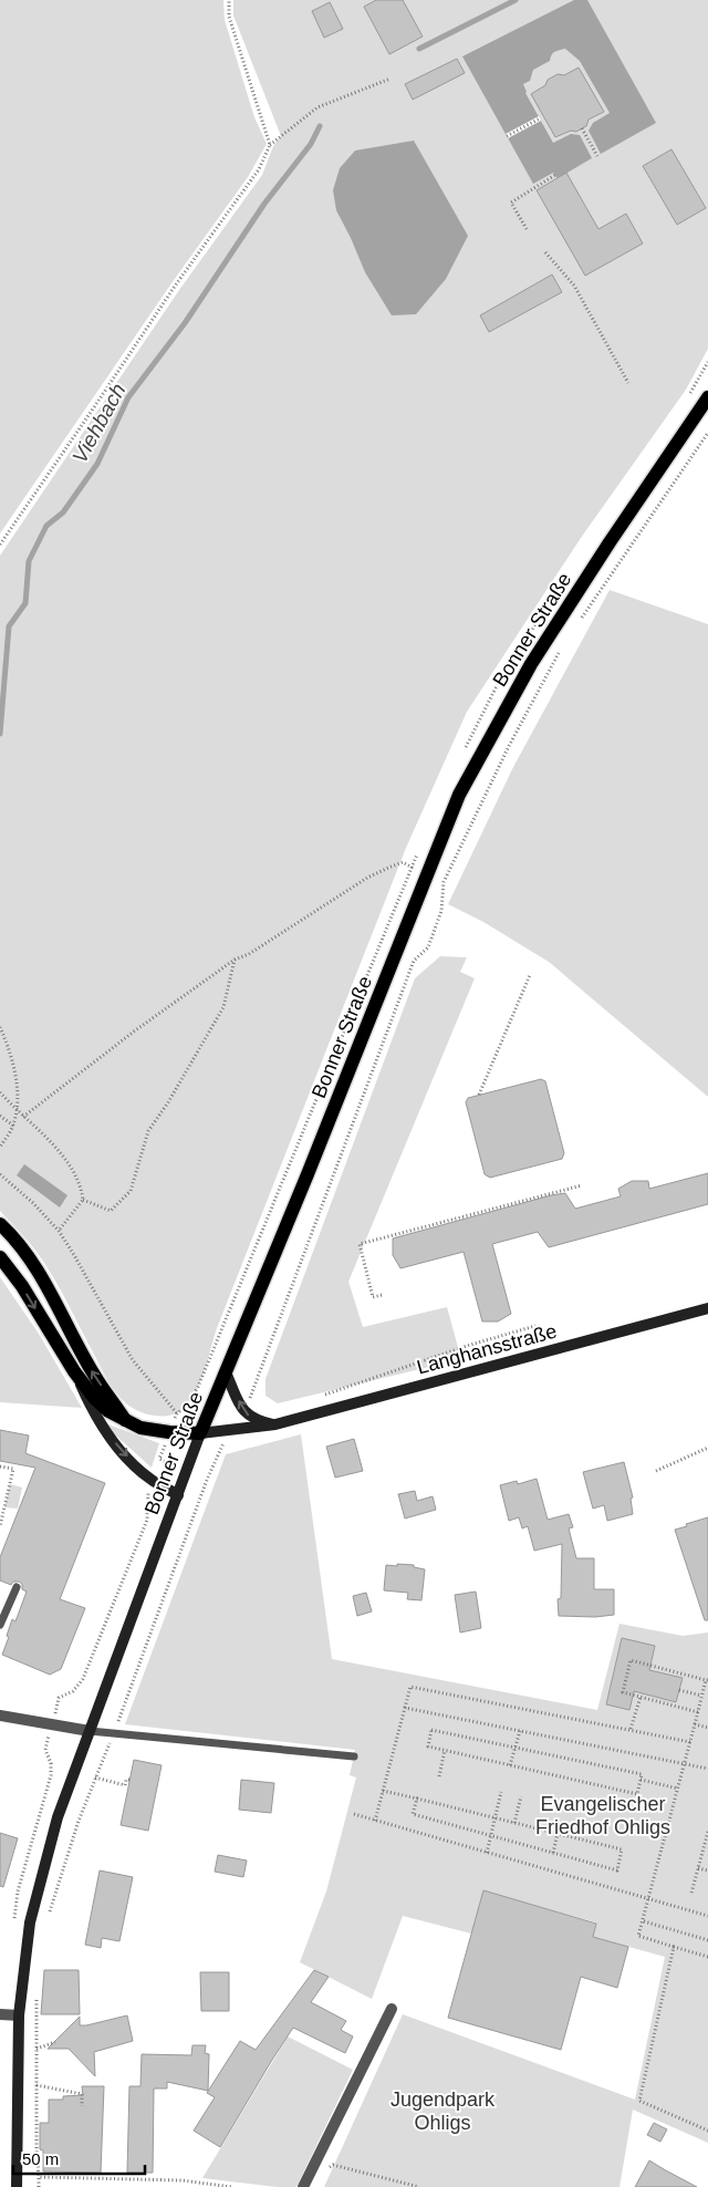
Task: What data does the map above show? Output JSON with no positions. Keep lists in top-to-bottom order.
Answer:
{
  "streets": {
    "main road": ["Bonner Straße", "Langhansstraße"]
  },
  "crossings": [
    ["Bonner Straße", "Langhansstraße"]
  ],
  "water": ["Viehbach"],
  "parks": ["Evangelischer Friedhof Ohligs", "Jugendpark Ohligs"],
  "scale_bar": "50 m"
}
